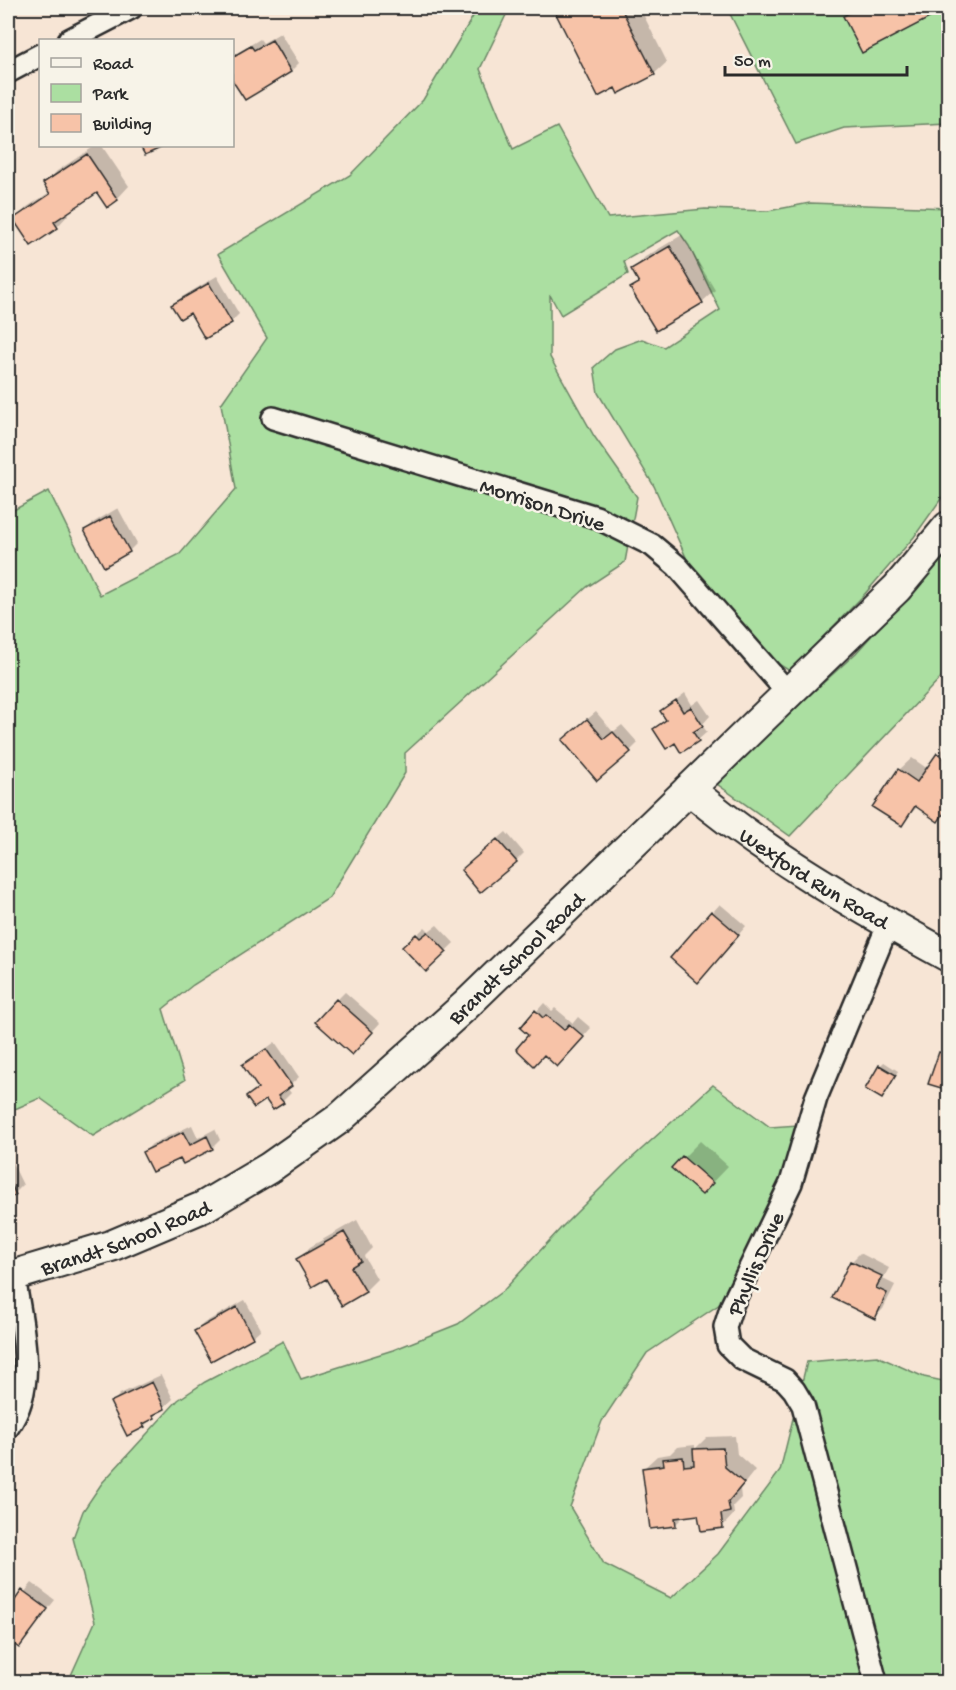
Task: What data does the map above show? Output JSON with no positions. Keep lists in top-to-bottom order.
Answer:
{
  "streets": {
    "street": [
      "Morrison Drive",
      "Wexford Run Road",
      "Brandt School Road",
      "Phyllis Drive"
    ]
  },
  "crossings": [
    ["Morrison Drive", "Brandt School Road"],
    ["Wexford Run Road", "Brandt School Road"],
    ["Wexford Run Road", "Phyllis Drive"]
  ],
  "legend": ["Road", "Park", "Building"],
  "scale_bar": "50 m"
}
